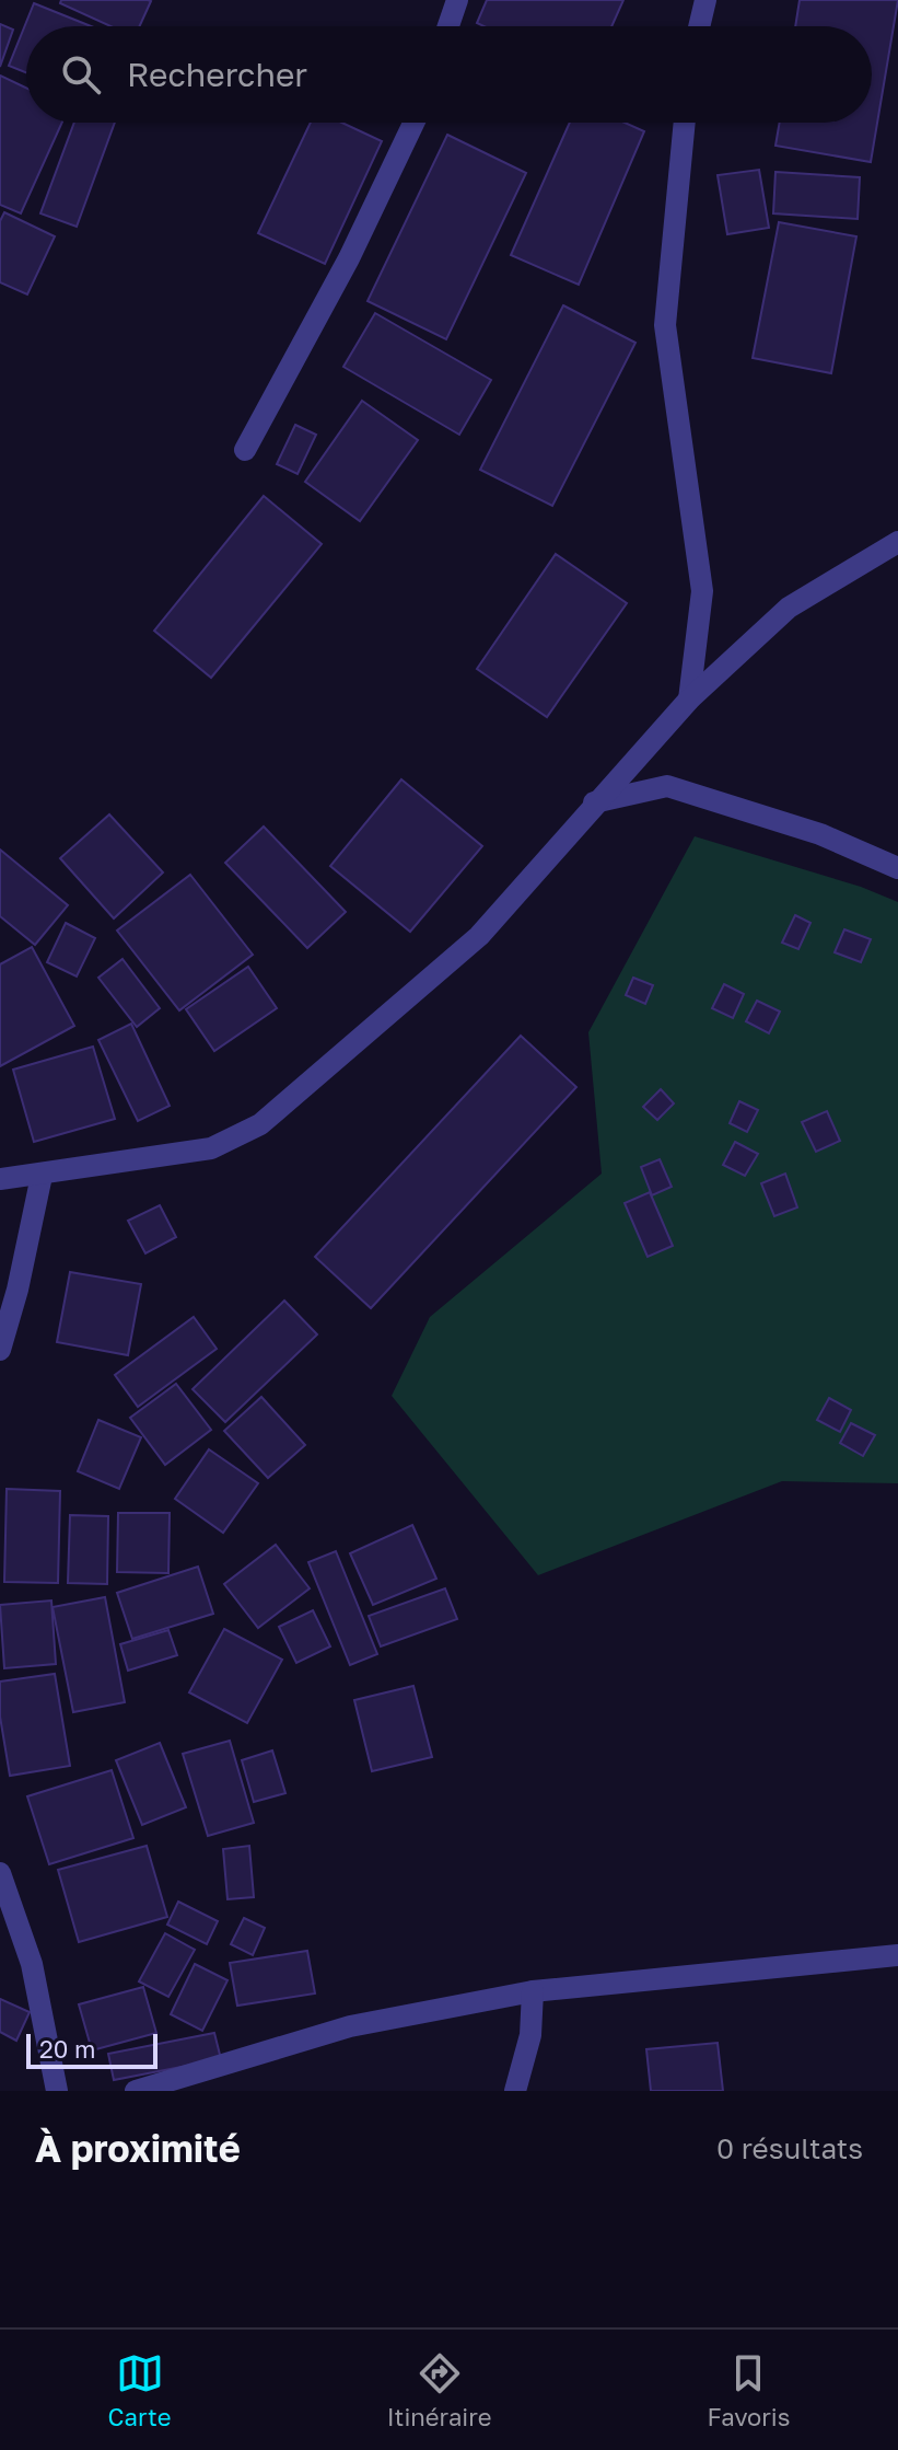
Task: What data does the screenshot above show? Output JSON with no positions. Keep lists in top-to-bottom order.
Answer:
{
  "scale_bar": "20 m",
  "page": {
    "search": "Rechercher",
    "scale": "20 m",
    "heading": ["À proximité", "0 résultats"],
    "nav": ["Carte", "Itinéraire", "Favoris"]
  }
}
